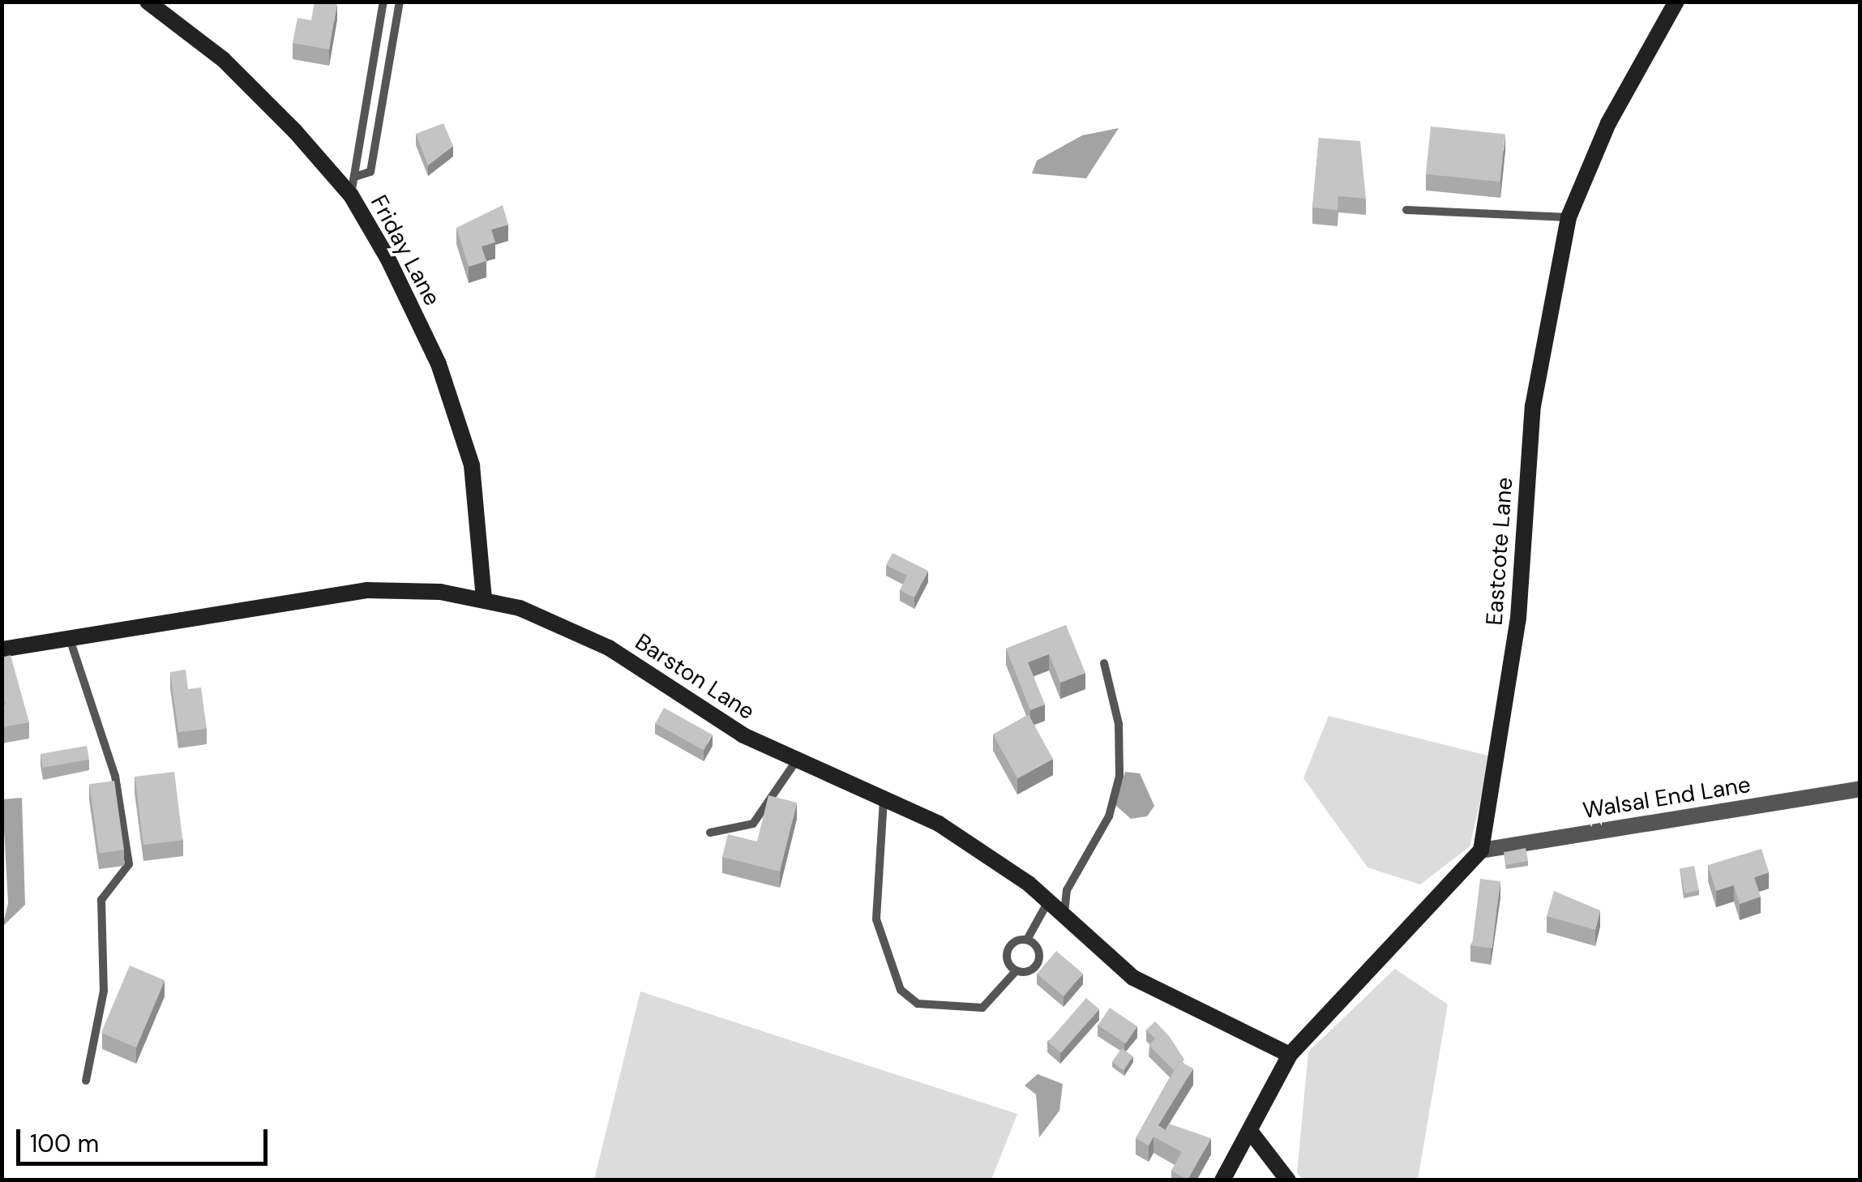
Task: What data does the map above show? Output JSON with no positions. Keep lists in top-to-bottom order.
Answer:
{
  "streets": {
    "street": [
      "Friday Lane",
      "Eastcote Lane",
      "Barston Lane",
      "Walsal End Lane"
    ]
  },
  "crossings": [
    ["Friday Lane", "Barston Lane"],
    ["Eastcote Lane", "Walsal End Lane"]
  ],
  "scale_bar": "100 m"
}
